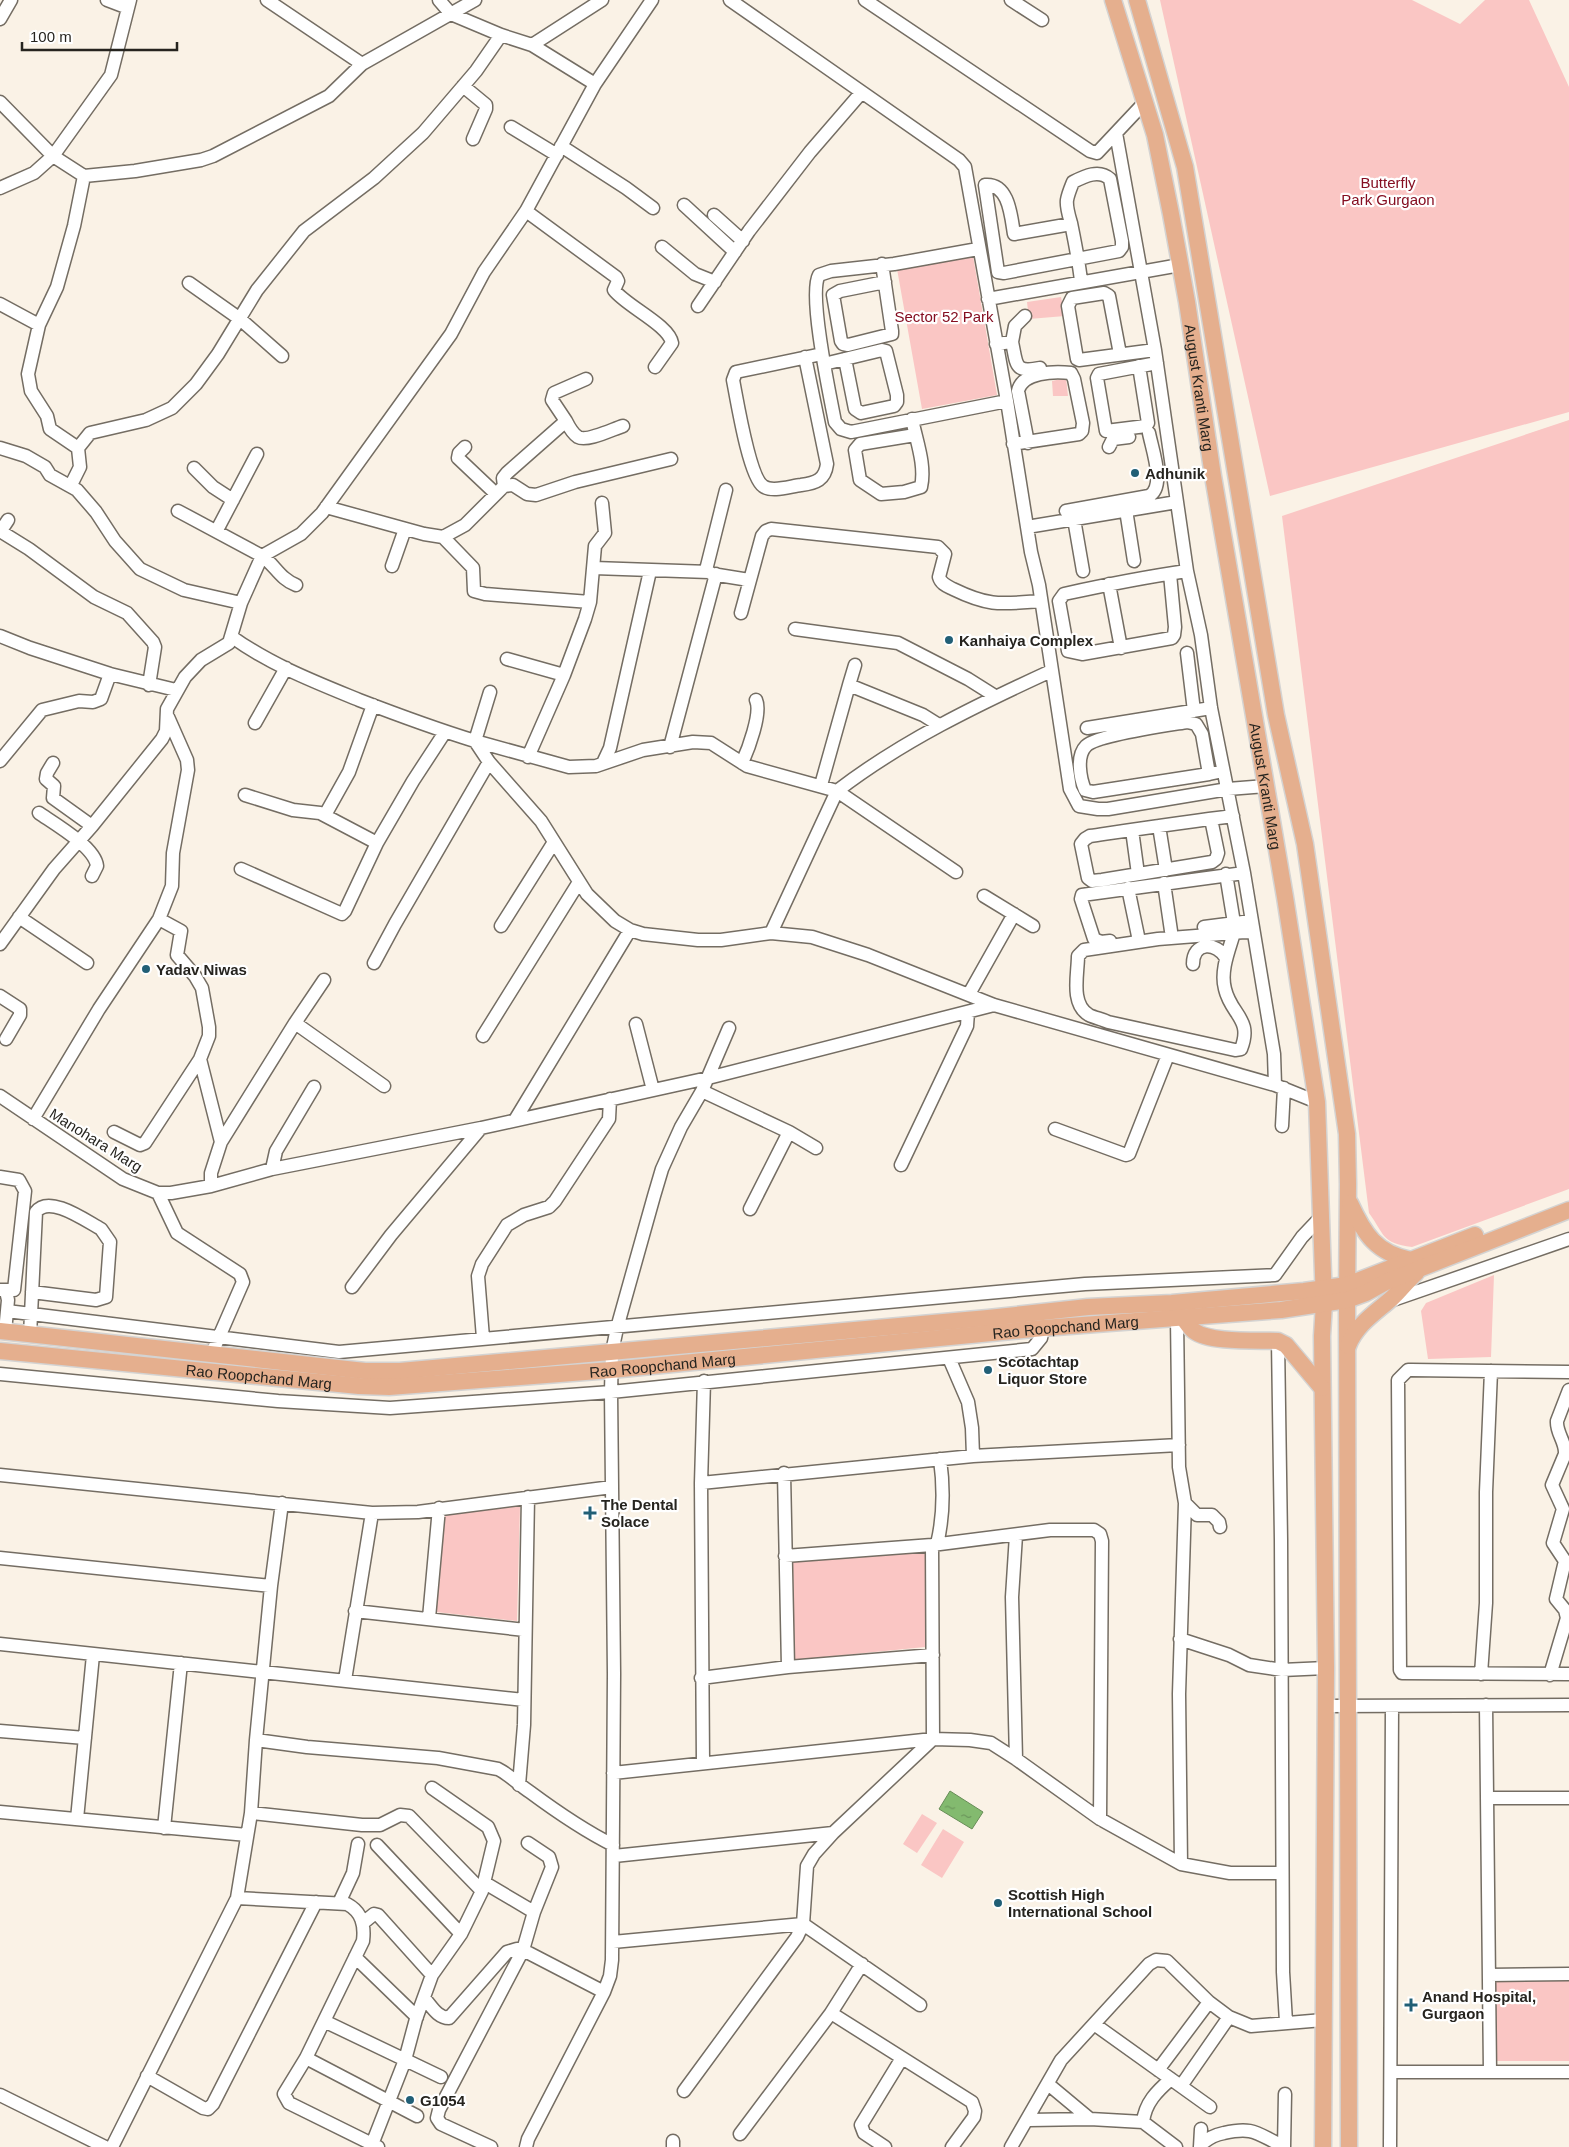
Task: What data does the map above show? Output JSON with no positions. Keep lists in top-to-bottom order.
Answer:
{
  "streets": {
    "main road": ["August Kranti Marg", "Rao Roopchand Marg"],
    "street": ["Manohara Marg"]
  },
  "crossings": [
    ["August Kranti Marg", "Rao Roopchand Marg"]
  ],
  "parks": ["Butterfly Park Gurgaon", "Sector 52 Park"],
  "places": {
    "other": [
      "Adhunik",
      "Kanhaiya Complex",
      "Yadav Niwas",
      "Scotachtap Liquor Store",
      "Scottish High International School",
      "G1054"
    ],
    "health": ["The Dental Solace", "Anand Hospital, Gurgaon"]
  },
  "scale_bar": "100 m"
}
